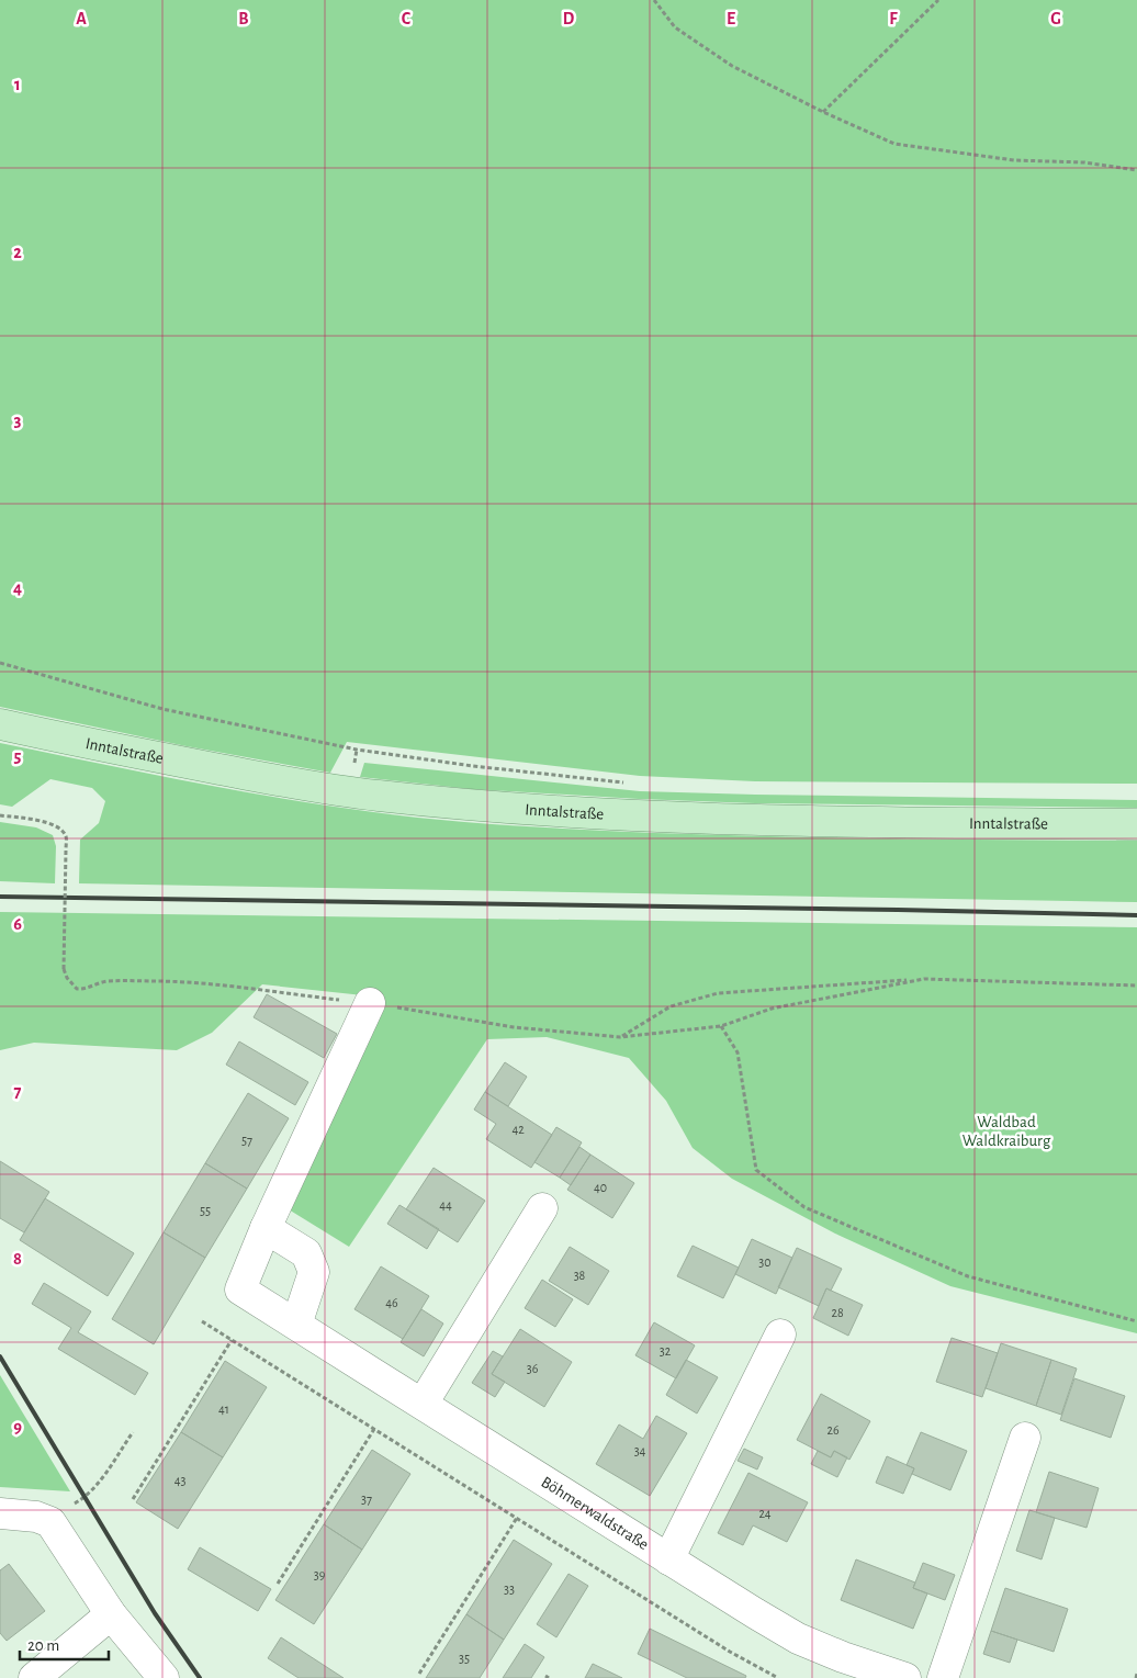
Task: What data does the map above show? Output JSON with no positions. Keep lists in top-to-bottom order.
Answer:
{
  "streets": {
    "main road": ["Inntalstraße"],
    "street": ["Böhmerwaldstraße"]
  },
  "parks": ["Waldbad Waldkraiburg"],
  "house_numbers": [
    "42",
    "57",
    "40",
    "44",
    "55",
    "30",
    "38",
    "46",
    "28",
    "32",
    "36",
    "41",
    "26",
    "34",
    "43",
    "37",
    "24",
    "39",
    "33",
    "35"
  ],
  "scale_bar": "20 m",
  "grid": {
    "columns": [
      "A",
      "B",
      "C",
      "D",
      "E",
      "F",
      "G"
    ],
    "rows": [
      "1",
      "2",
      "3",
      "4",
      "5",
      "6",
      "7",
      "8",
      "9"
    ]
  }
}
